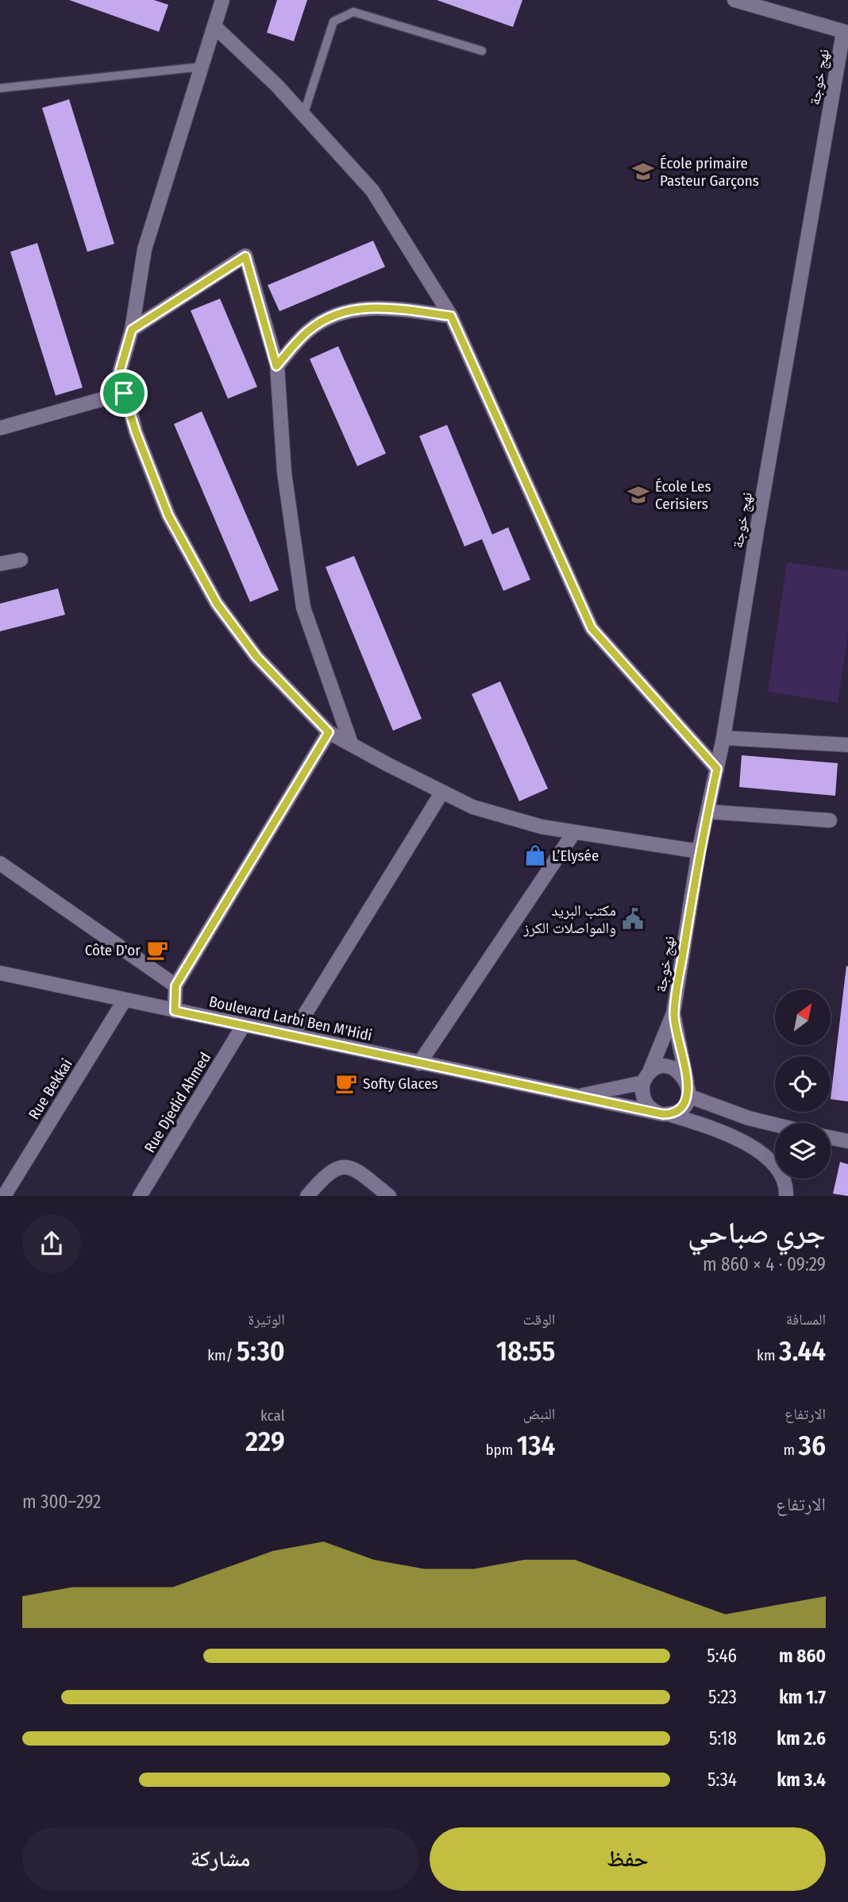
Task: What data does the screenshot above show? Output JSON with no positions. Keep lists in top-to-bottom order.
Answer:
{
  "streets": {
    "street": [
      "نهج خوجة",
      "Boulevard Larbi Ben M'Hidi",
      "Rue Bekkai",
      "Rue Djedid Ahmed"
    ]
  },
  "crossings": [
    ["نهج خوجة", "Boulevard Larbi Ben M'Hidi"],
    ["Boulevard Larbi Ben M'Hidi", "Rue Bekkai"],
    ["Boulevard Larbi Ben M'Hidi", "Rue Djedid Ahmed"]
  ],
  "places": {
    "school or university": ["École primaire Pasteur Garçons", "École Les Cerisiers"],
    "shop": ["L’Elysée"],
    "public building": ["مكتب البريد والمواصلات الكرز"],
    "cafe": ["Côte D'or", "Softy Glaces"]
  },
  "north": "top right",
  "page": {
    "heading": ["جري صباحي", "09:29 · 4 × 860 m"],
    "stats": [
      ["المسافة", "3.44 km"],
      ["الوقت", "18:55"],
      ["الوتيرة", "5:30 /km"],
      ["الارتفاع", "36 m"],
      ["النبض", "134 bpm"],
      ["kcal", "229"]
    ],
    "chart": ["الارتفاع", "292–300 m"],
    "list": [
      {
        "name": "860 m",
        "note": "5:46"
      },
      {
        "name": "1.7 km",
        "note": "5:23"
      },
      {
        "name": "2.6 km",
        "note": "5:18"
      },
      {
        "name": "3.4 km",
        "note": "5:34"
      }
    ],
    "buttons": ["حفظ", "مشاركة"]
  }
}
